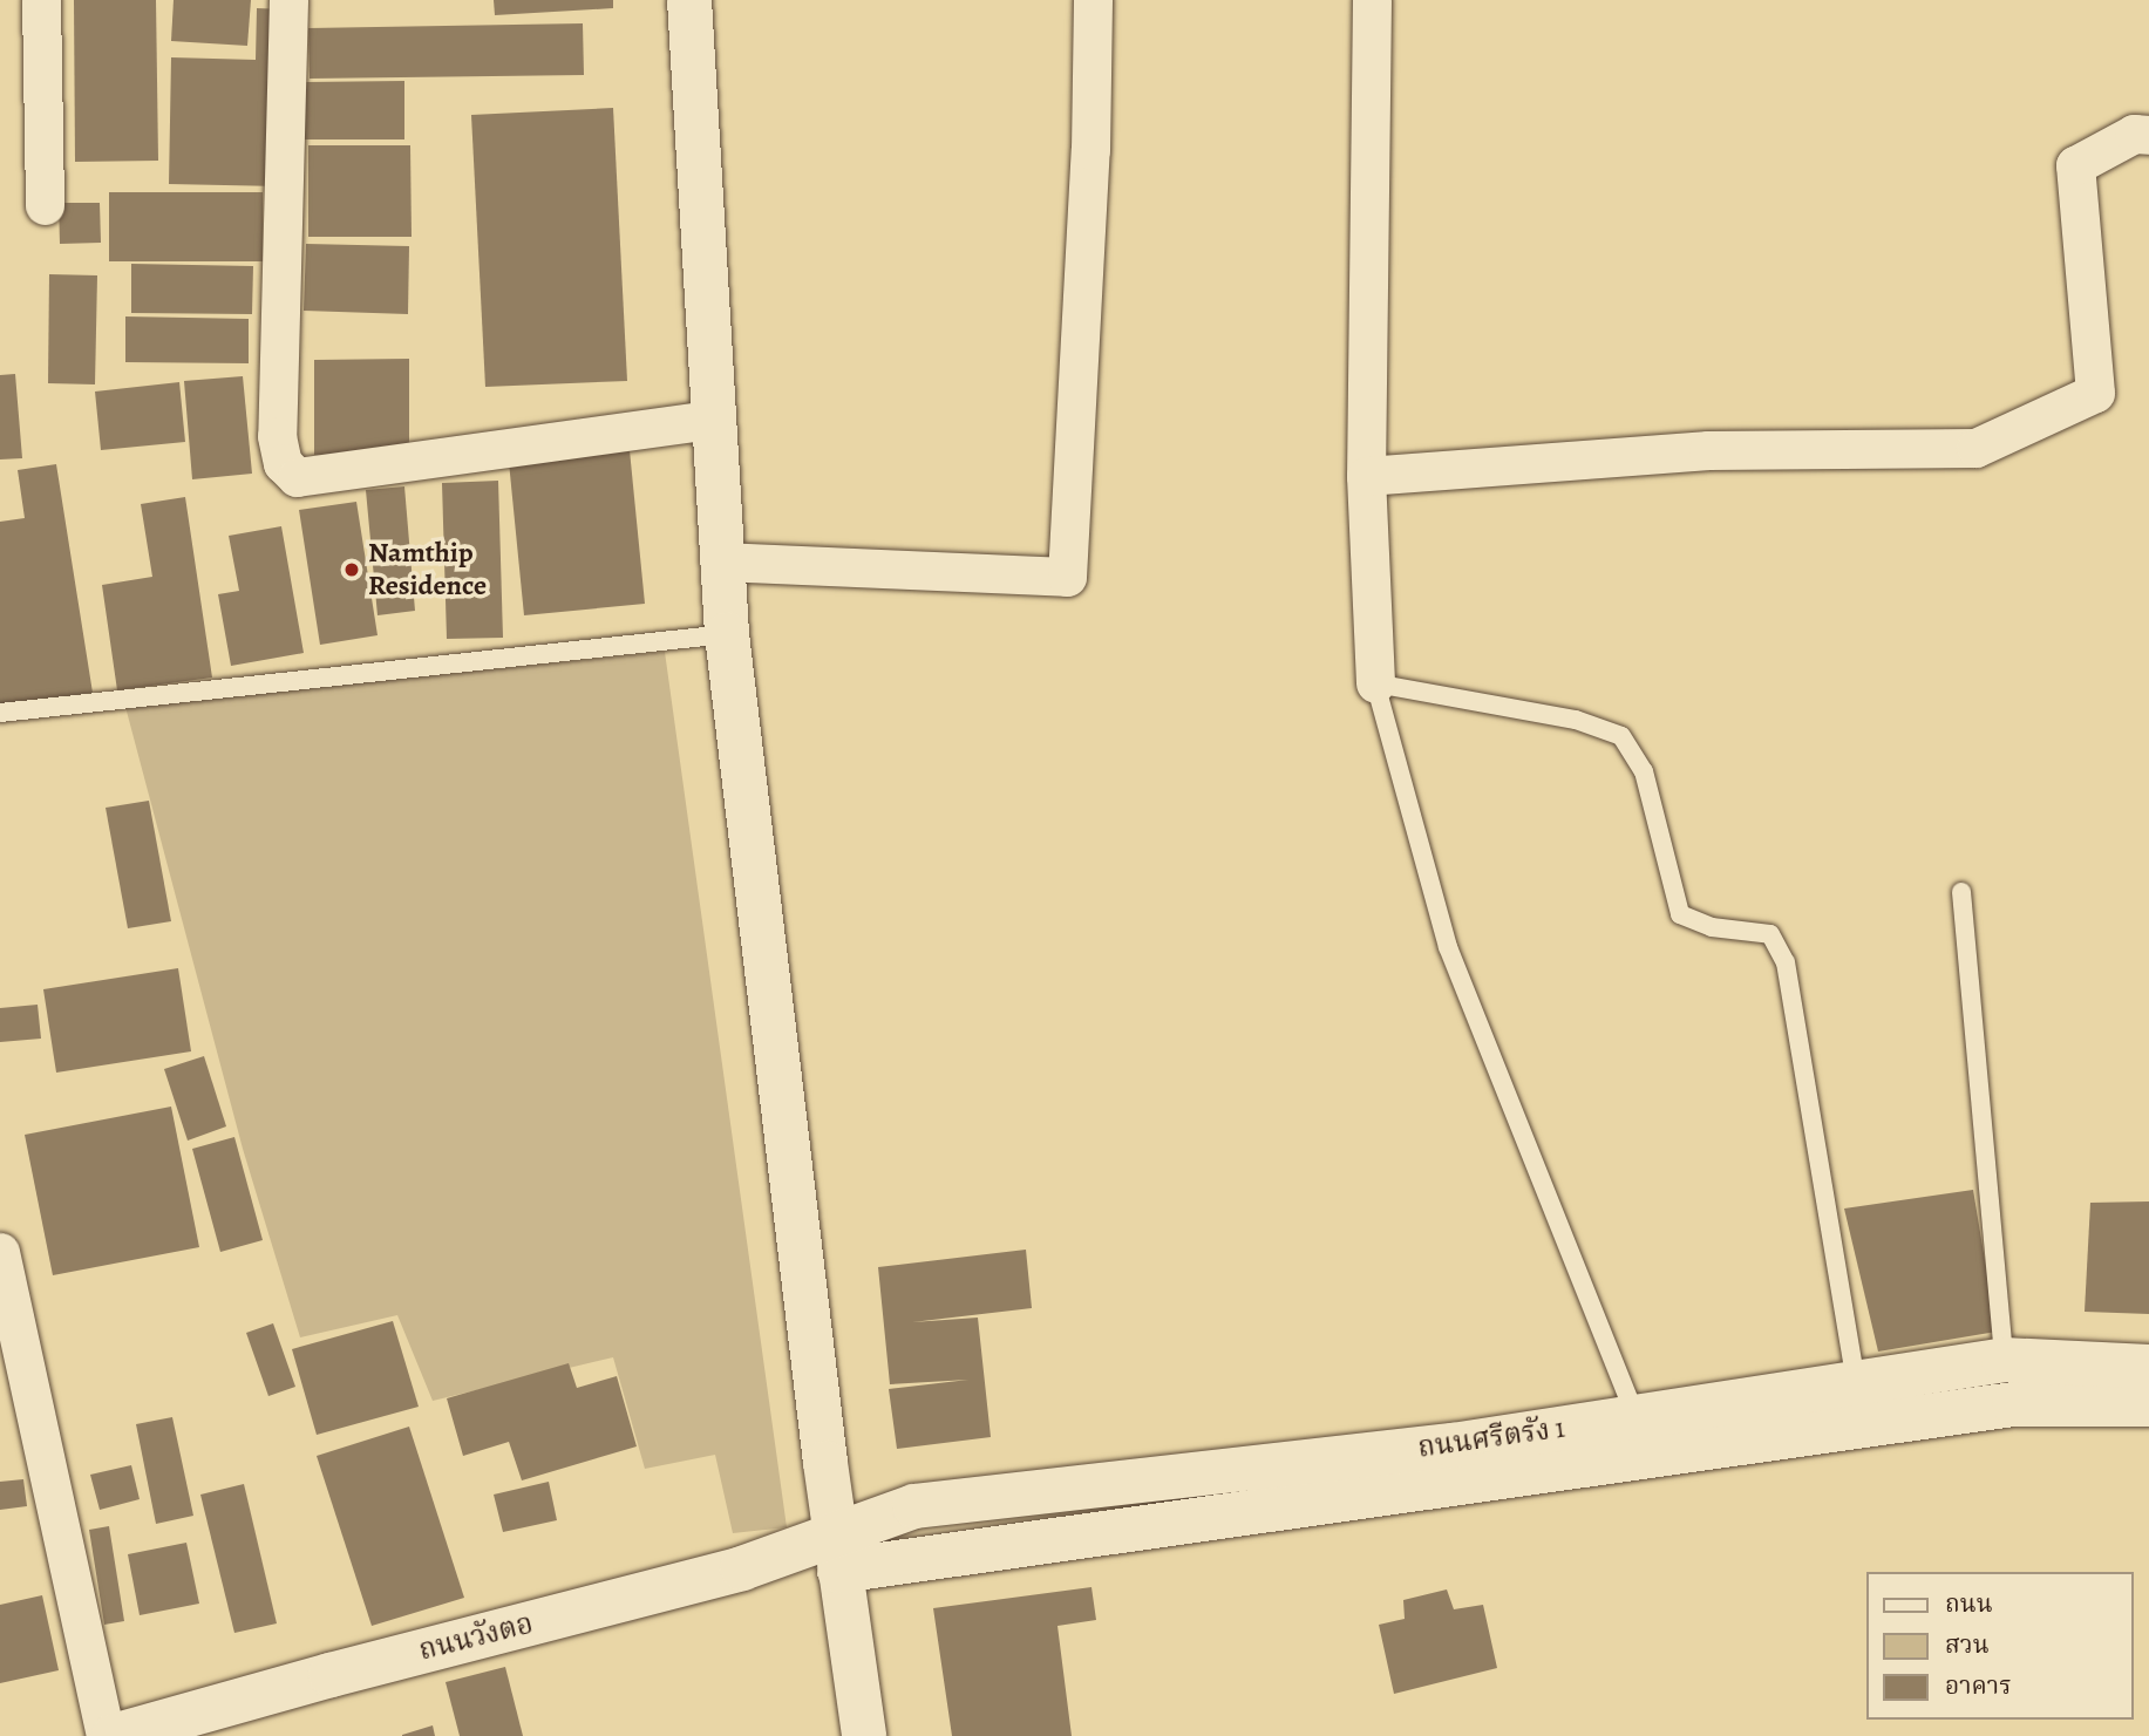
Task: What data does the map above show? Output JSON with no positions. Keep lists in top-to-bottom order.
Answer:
{
  "streets": {
    "street": ["ถนนศรีตรัง 1", "ถนนวังตอ"]
  },
  "crossings": [
    ["ถนนศรีตรัง 1", "ถนนวังตอ"]
  ],
  "places": ["Namthip Residence"],
  "legend": ["ถนน", "สวน", "อาคาร"]
}
